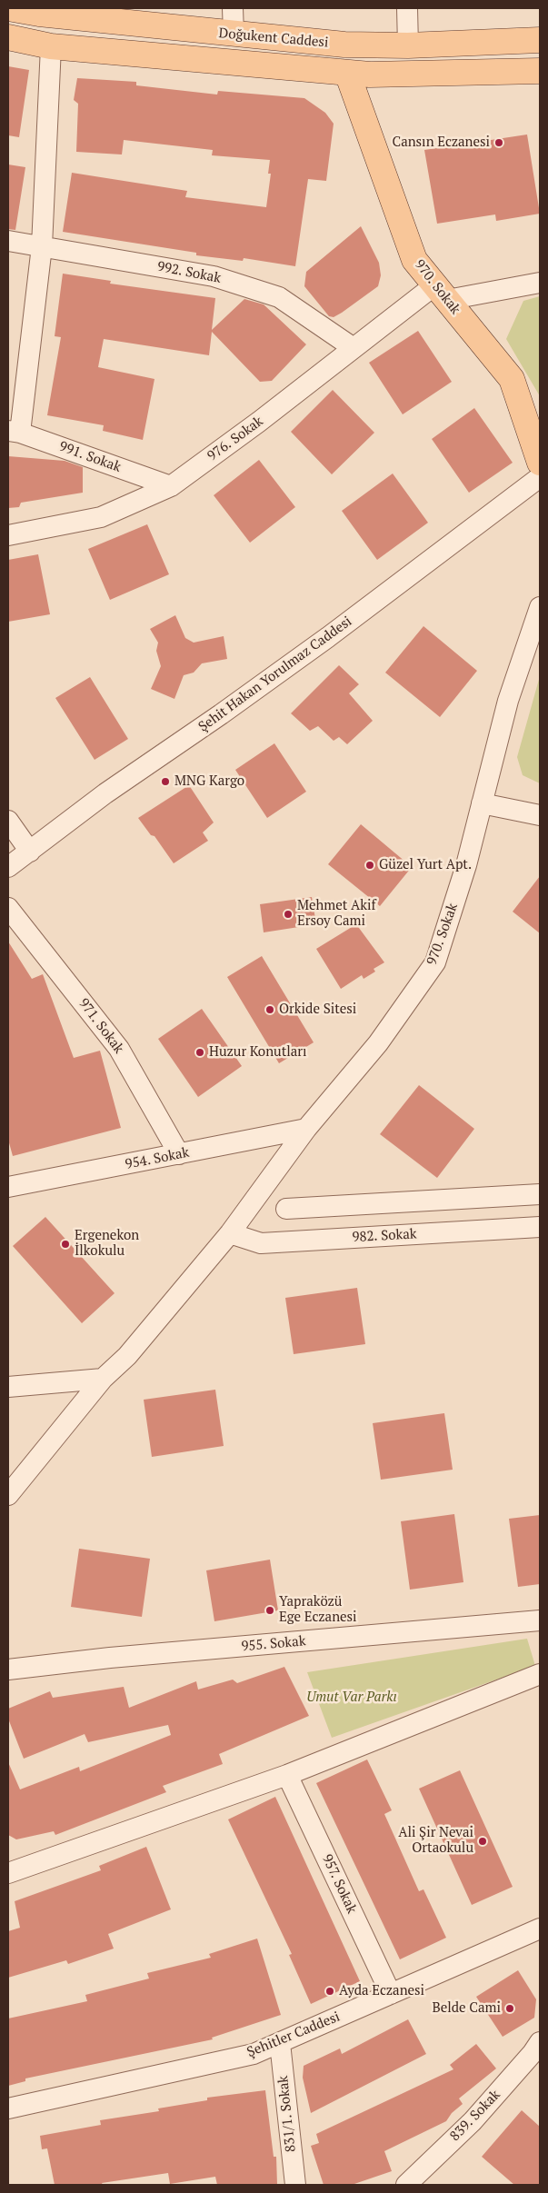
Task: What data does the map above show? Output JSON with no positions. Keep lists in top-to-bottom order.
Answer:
{
  "streets": {
    "main road": ["Doğukent Caddesi", "970. Sokak"],
    "street": [
      "992. Sokak",
      "976. Sokak",
      "991. Sokak",
      "Şehit Hakan Yorulmaz Caddesi",
      "971. Sokak",
      "954. Sokak",
      "982. Sokak",
      "955. Sokak",
      "957. Sokak",
      "Şehitler Caddesi",
      "831/1. Sokak",
      "839. Sokak"
    ]
  },
  "crossings": [
    ["Doğukent Caddesi", "970. Sokak"],
    ["992. Sokak", "976. Sokak"],
    ["970. Sokak", "976. Sokak"],
    ["970. Sokak", "954. Sokak"],
    ["970. Sokak", "982. Sokak"],
    ["976. Sokak", "991. Sokak"],
    ["971. Sokak", "954. Sokak"],
    ["957. Sokak", "Şehitler Caddesi"],
    ["Şehitler Caddesi", "831/1. Sokak"]
  ],
  "parks": ["Umut Var Parkı"],
  "places": [
    "Cansın Eczanesi",
    "MNG Kargo",
    "Güzel Yurt Apt.",
    "Mehmet Akif Ersoy Cami",
    "Orkide Sitesi",
    "Huzur Konutları",
    "Ergenekon İlkokulu",
    "Yapraközü Ege Eczanesi",
    "Ali Şir Nevai Ortaokulu",
    "Ayda Eczanesi",
    "Belde Cami"
  ]
}
